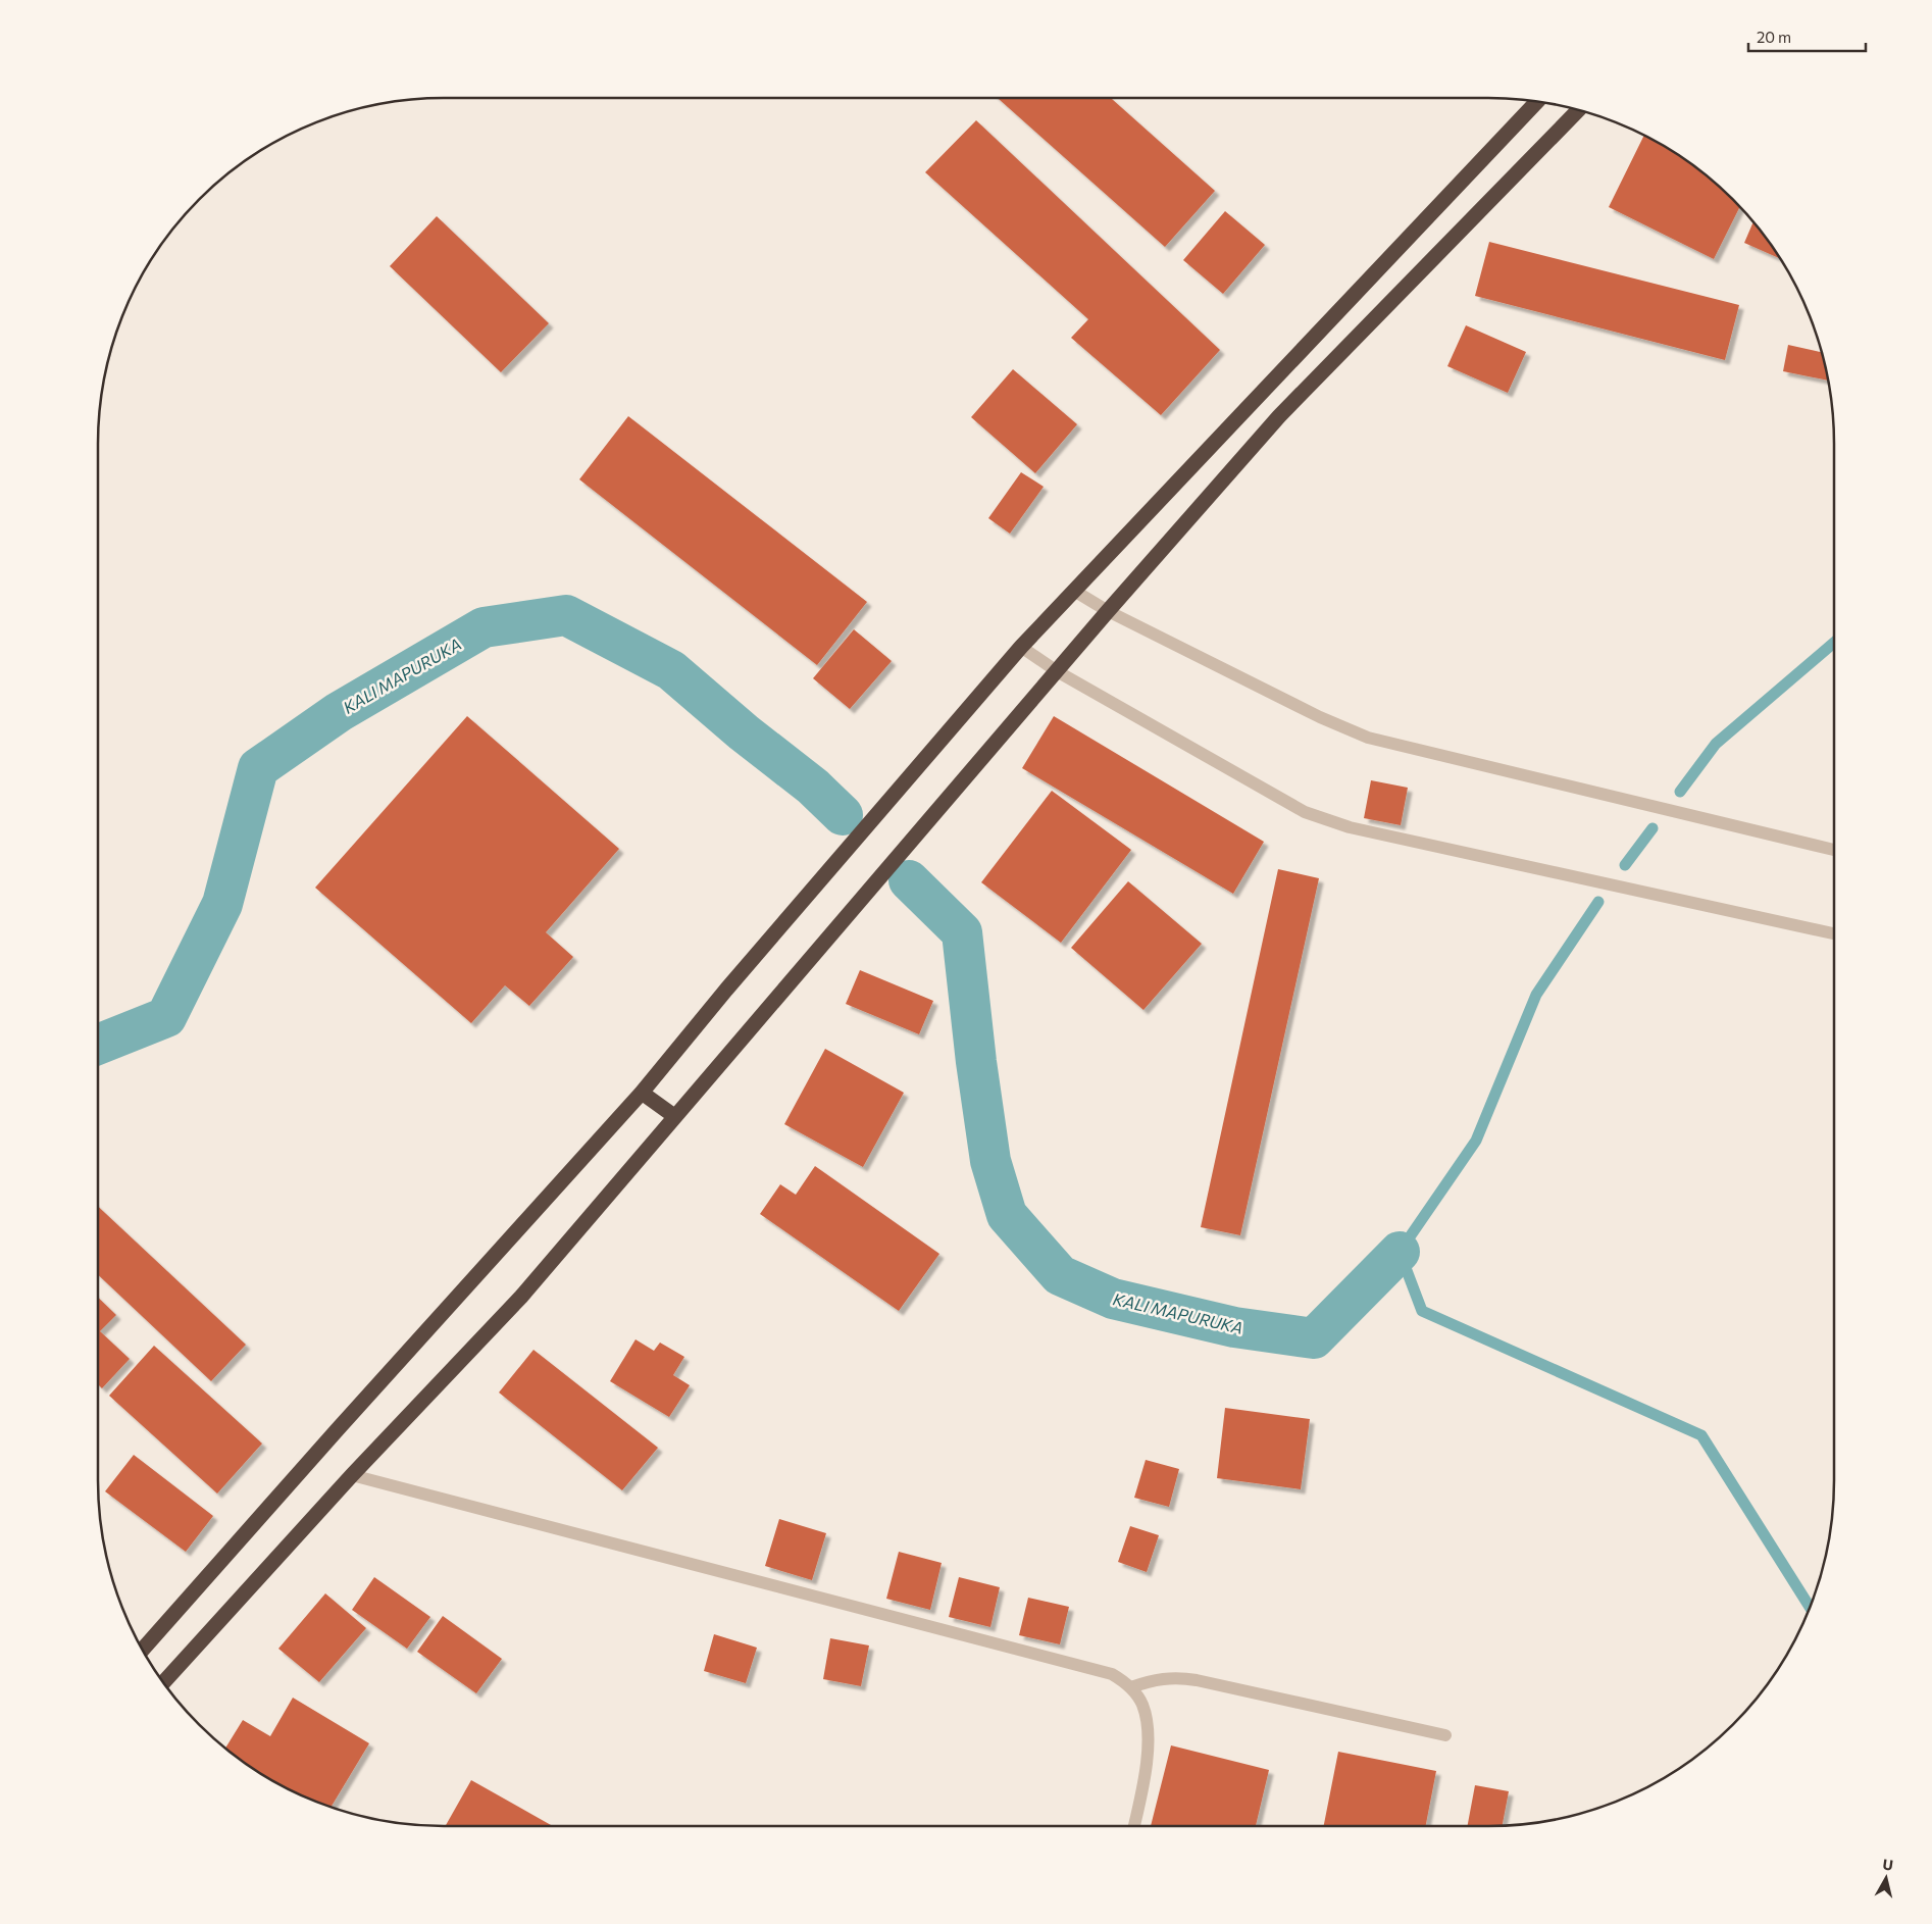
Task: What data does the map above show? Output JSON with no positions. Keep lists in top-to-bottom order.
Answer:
{
  "water": ["KALI MAPURUKA"],
  "scale_bar": "20 m",
  "north": "top"
}
